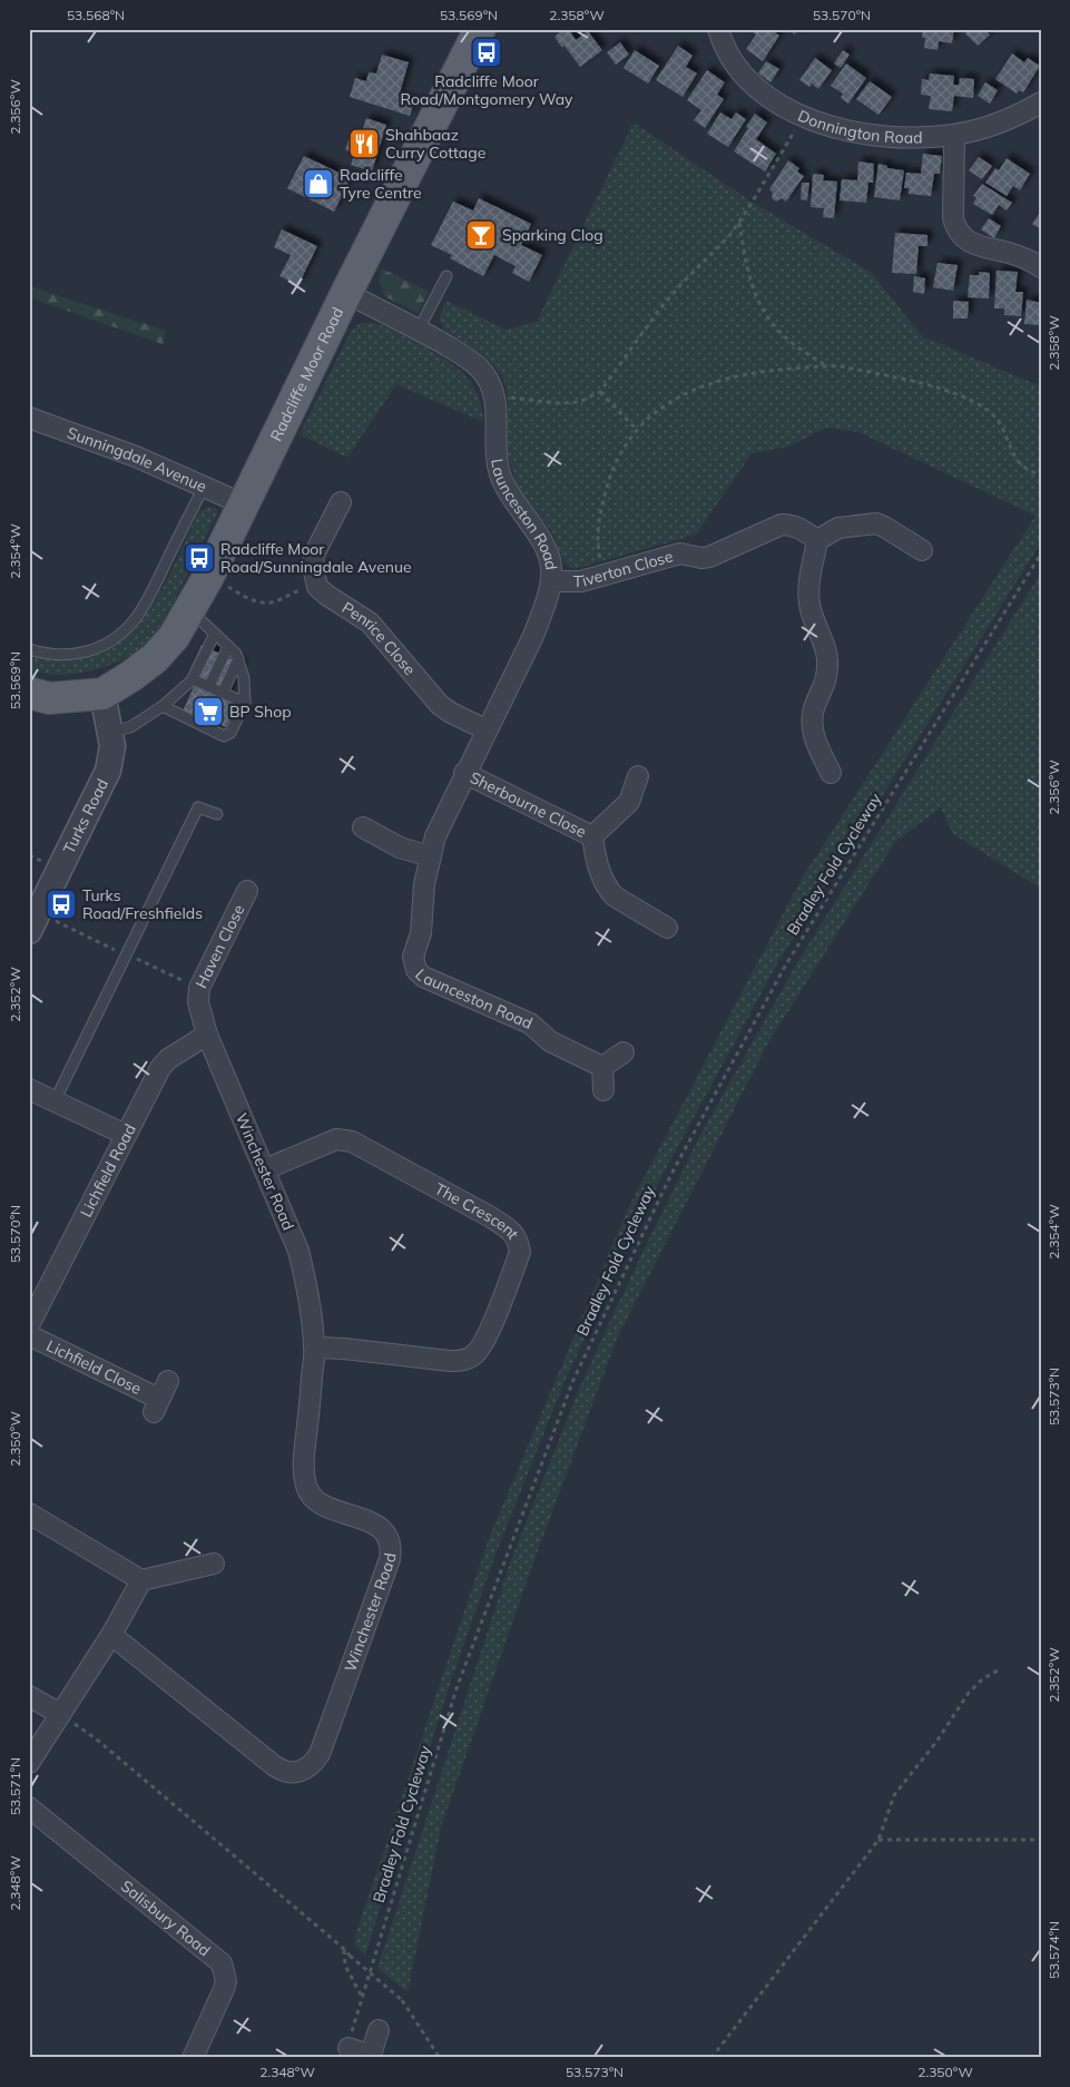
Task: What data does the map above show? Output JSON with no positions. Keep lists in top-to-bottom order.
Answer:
{
  "streets": {
    "main road": ["Radcliffe Moor Road"],
    "street": [
      "Donnington Road",
      "Sunningdale Avenue",
      "Launceston Road",
      "Tiverton Close",
      "Penrice Close",
      "Sherbourne Close",
      "Turks Road",
      "Haven Close",
      "Lichfield Road",
      "Winchester Road",
      "The Crescent",
      "Lichfield Close",
      "Salisbury Road"
    ],
    "path": ["Bradley Fold Cycleway"]
  },
  "crossings": [
    ["Radcliffe Moor Road", "Sunningdale Avenue"],
    ["Radcliffe Moor Road", "Launceston Road"],
    ["Radcliffe Moor Road", "Turks Road"],
    ["Launceston Road", "Tiverton Close"],
    ["Launceston Road", "Penrice Close"],
    ["Launceston Road", "Sherbourne Close"],
    ["Haven Close", "Lichfield Road"],
    ["Haven Close", "Winchester Road"],
    ["Lichfield Road", "Winchester Road"],
    ["Winchester Road", "The Crescent"]
  ],
  "places": {
    "bus stop": ["Radcliffe Moor Road/Montgomery Way", "Radcliffe Moor Road/Sunningdale Avenue", "Turks Road/Freshfields"],
    "restaurant": ["Shahbaaz Curry Cottage"],
    "shop": ["Radcliffe Tyre Centre"],
    "bar": ["Sparking Clog"],
    "supermarket": ["BP Shop"]
  },
  "coordinates": [
    "53.568°N",
    "53.569°N",
    "2.358°W",
    "53.570°N",
    "2.356°W",
    "2.354°W",
    "2.352°W",
    "53.573°N",
    "2.350°W",
    "53.571°N",
    "2.348°W",
    "53.574°N"
  ]
}
